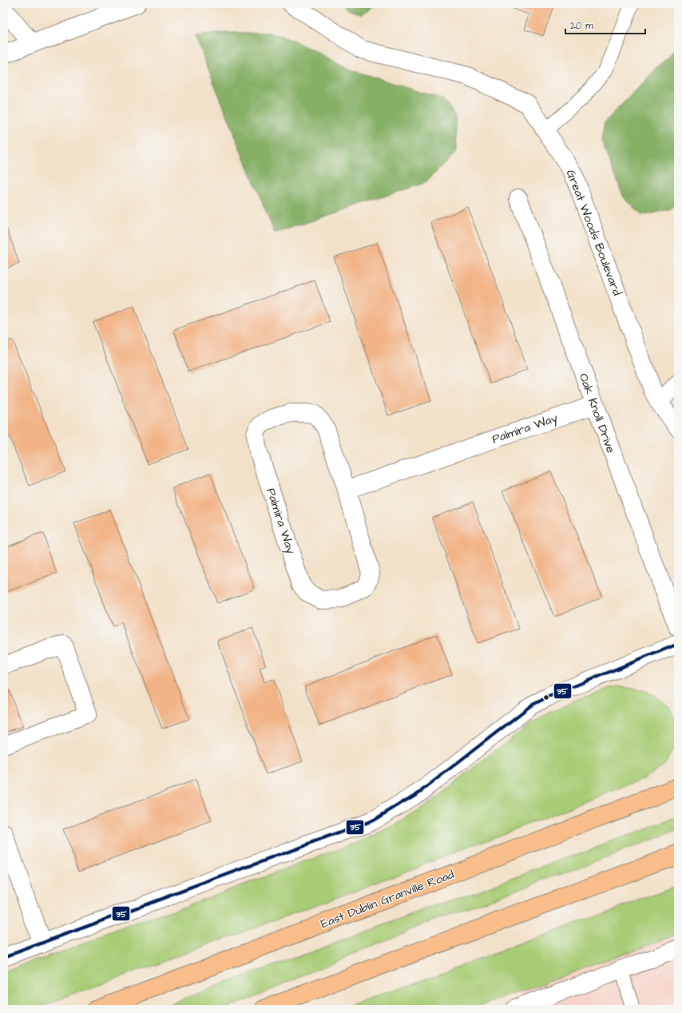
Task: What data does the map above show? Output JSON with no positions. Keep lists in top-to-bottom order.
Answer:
{
  "streets": {
    "main road": ["East Dublin Granville Road"],
    "street": ["Great Woods Boulevard", "Oak Knoll Drive", "Palmira Way"]
  },
  "crossings": [
    ["Oak Knoll Drive", "Palmira Way"]
  ],
  "lines": ["transit line 35"],
  "scale_bar": "20 m"
}
